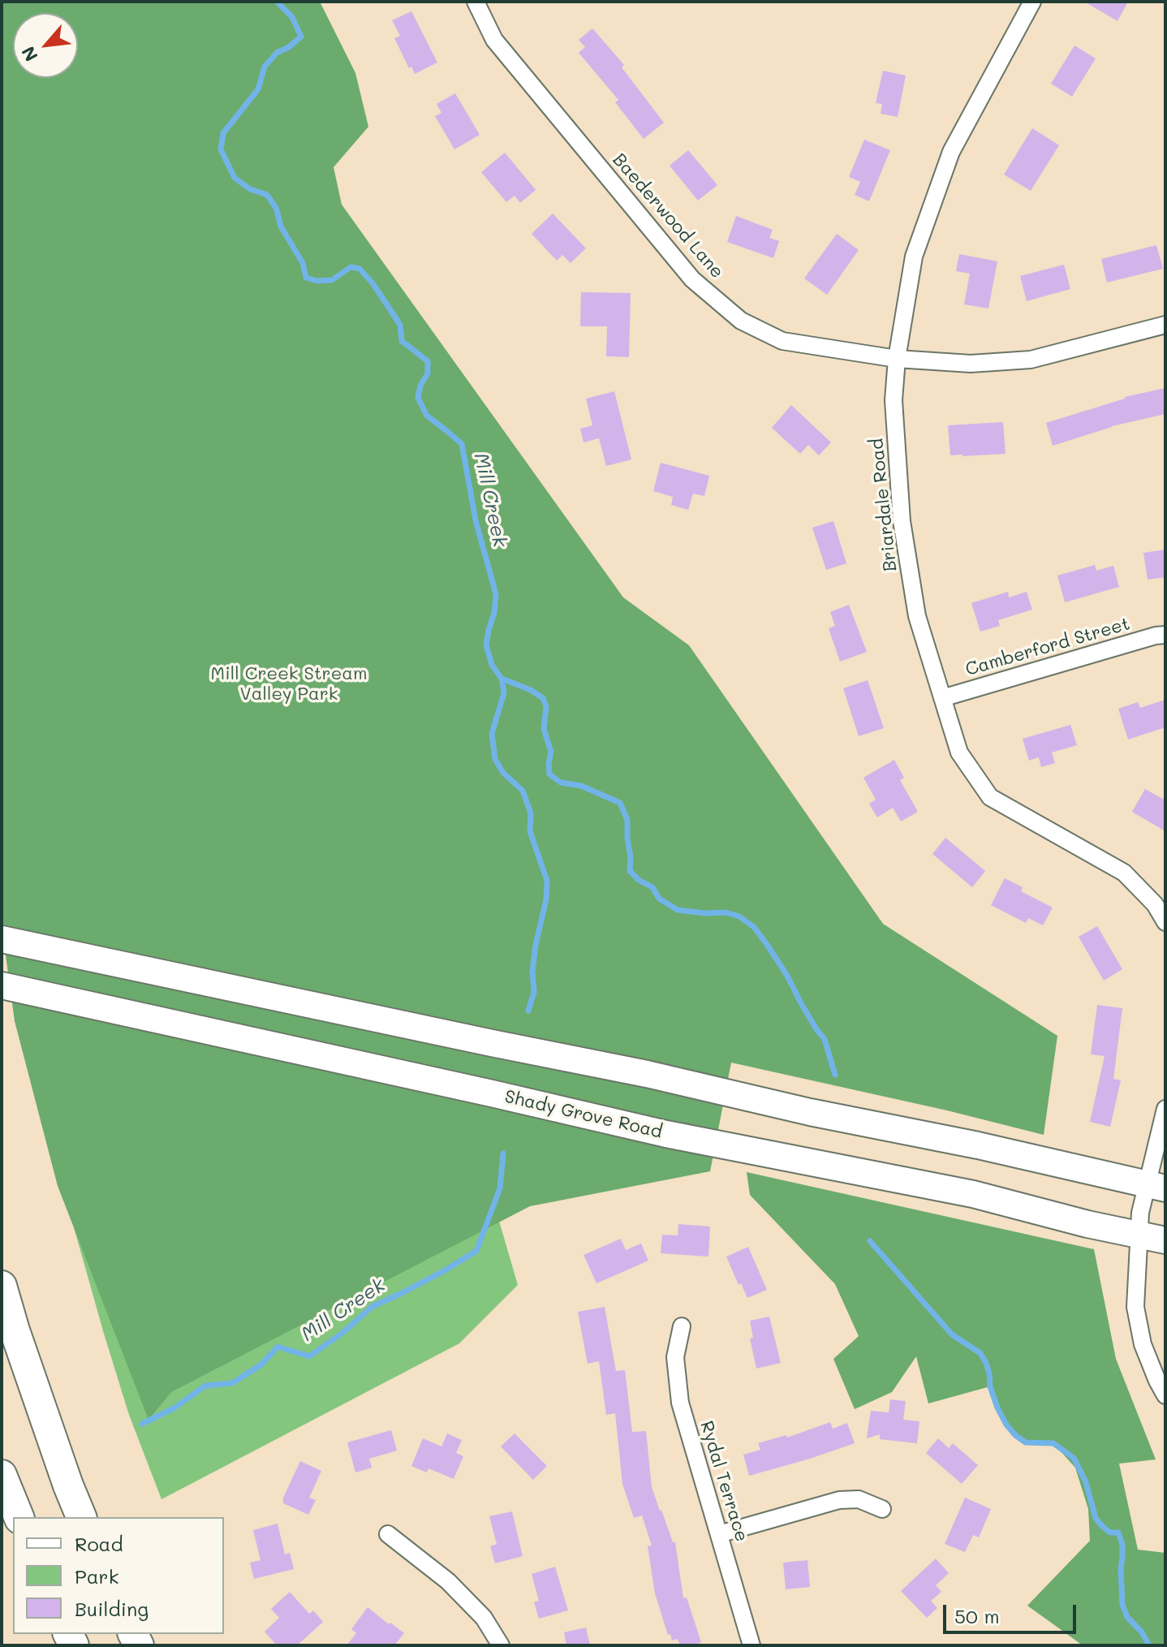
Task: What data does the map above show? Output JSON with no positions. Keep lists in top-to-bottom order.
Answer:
{
  "streets": {
    "main road": ["Shady Grove Road"],
    "street": [
      "Baederwood Lane",
      "Briardale Road",
      "Camberford Street",
      "Rydal Terrace"
    ]
  },
  "crossings": [
    ["Baederwood Lane", "Briardale Road"],
    ["Briardale Road", "Camberford Street"]
  ],
  "water": ["Mill Creek"],
  "parks": ["Mill Creek Stream Valley Park"],
  "legend": ["Road", "Park", "Building"],
  "scale_bar": "50 m",
  "north": "bottom left"
}
